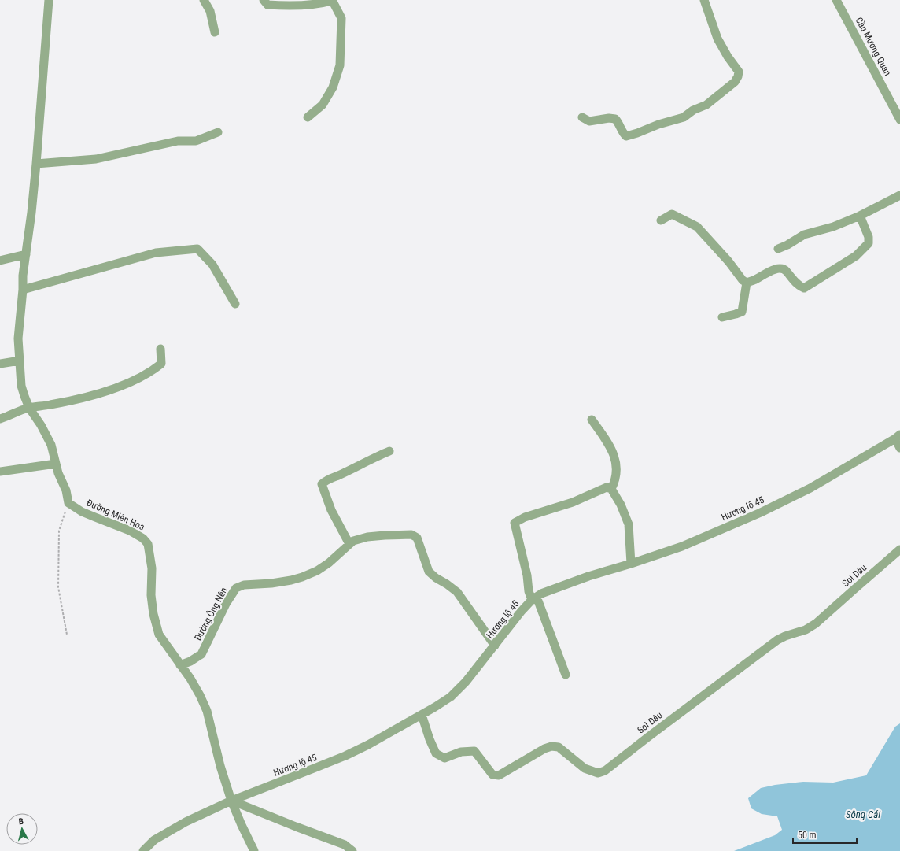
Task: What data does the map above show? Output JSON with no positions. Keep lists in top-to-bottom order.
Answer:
{
  "streets": {
    "street": [
      "Cầu Mương Quan",
      "Hương lộ 45",
      "Đường Miên Hoa",
      "Soi Dâu",
      "Đường Ông Nên"
    ]
  },
  "crossings": [
    ["Hương lộ 45", "Đường Miên Hoa"],
    ["Hương lộ 45", "Soi Dâu"],
    ["Hương lộ 45", "Đường Ông Nên"],
    ["Đường Miên Hoa", "Đường Ông Nên"]
  ],
  "water": ["Sông Cái"],
  "scale_bar": "50 m",
  "north": "top"
}
